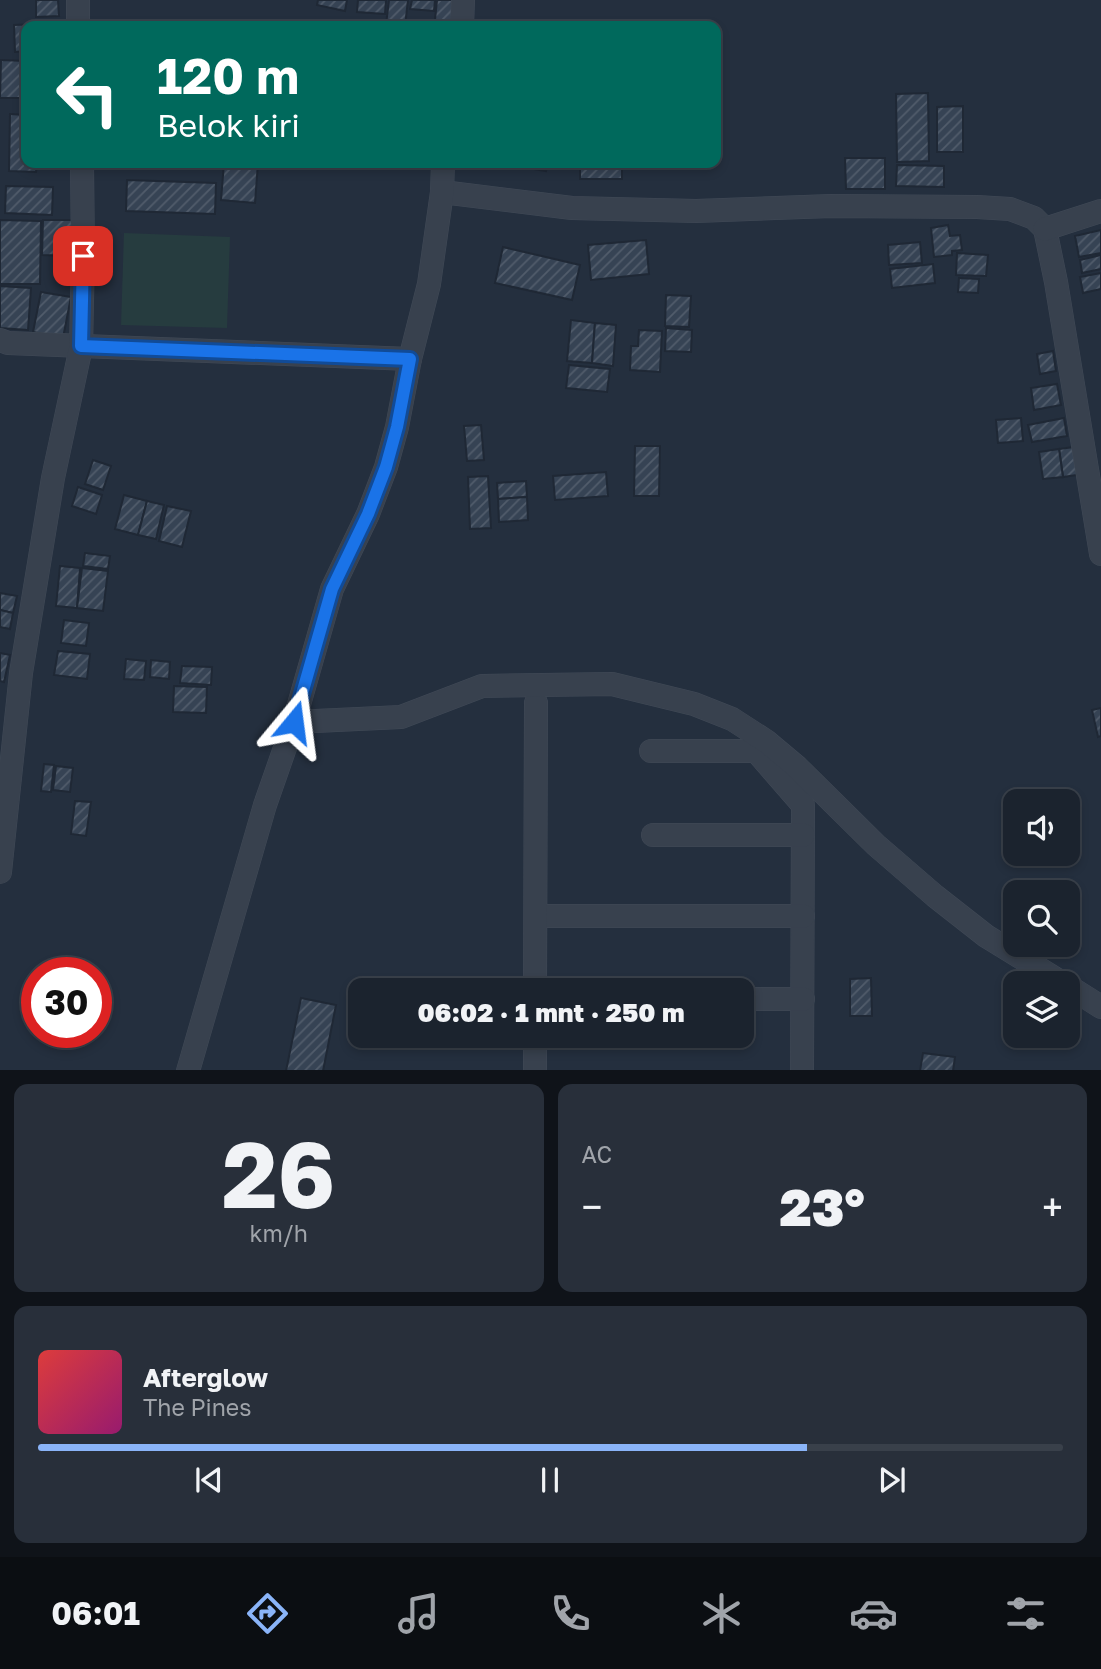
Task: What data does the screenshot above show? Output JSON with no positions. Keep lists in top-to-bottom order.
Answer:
{
  "page": {
    "turn": ["120 m", "Belok kiri"],
    "limit": "30",
    "trip": "06:02 · 1 mnt · 250 m",
    "tile": [
      ["26", "km/h"],
      "AC"
    ],
    "heat": ["−", "23°", "+"],
    "song": ["Afterglow", "The Pines"],
    "tabs": "06:01"
  }
}
